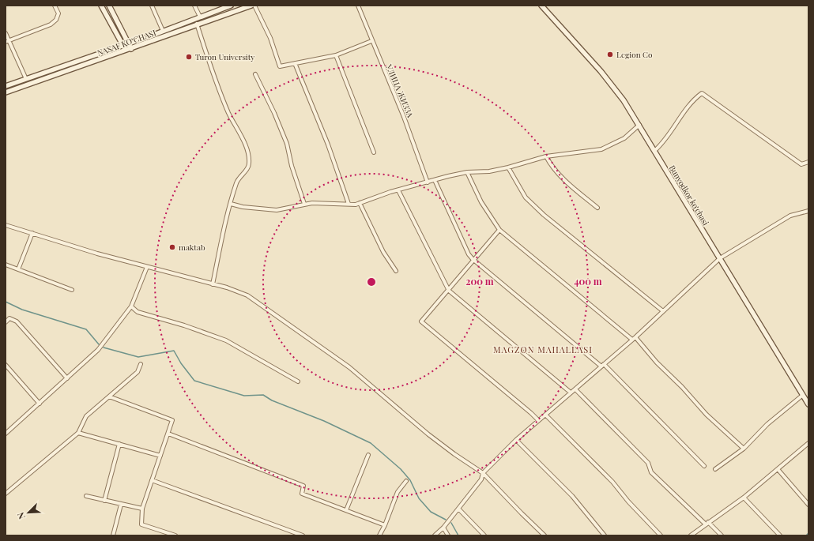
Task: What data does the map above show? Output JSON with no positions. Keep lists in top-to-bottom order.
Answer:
{
  "streets": {
    "main road": ["NASAF KO‘CHASI", "Bunyodkor koʻchasi"],
    "street": ["УЛИЦА ЖИЗЗА"]
  },
  "districts": ["MAGZON MAHALLASI"],
  "places": ["Legion Co", "Turon University", "maktab"],
  "north": "bottom left",
  "rings": ["200 m", "400 m"]
}
